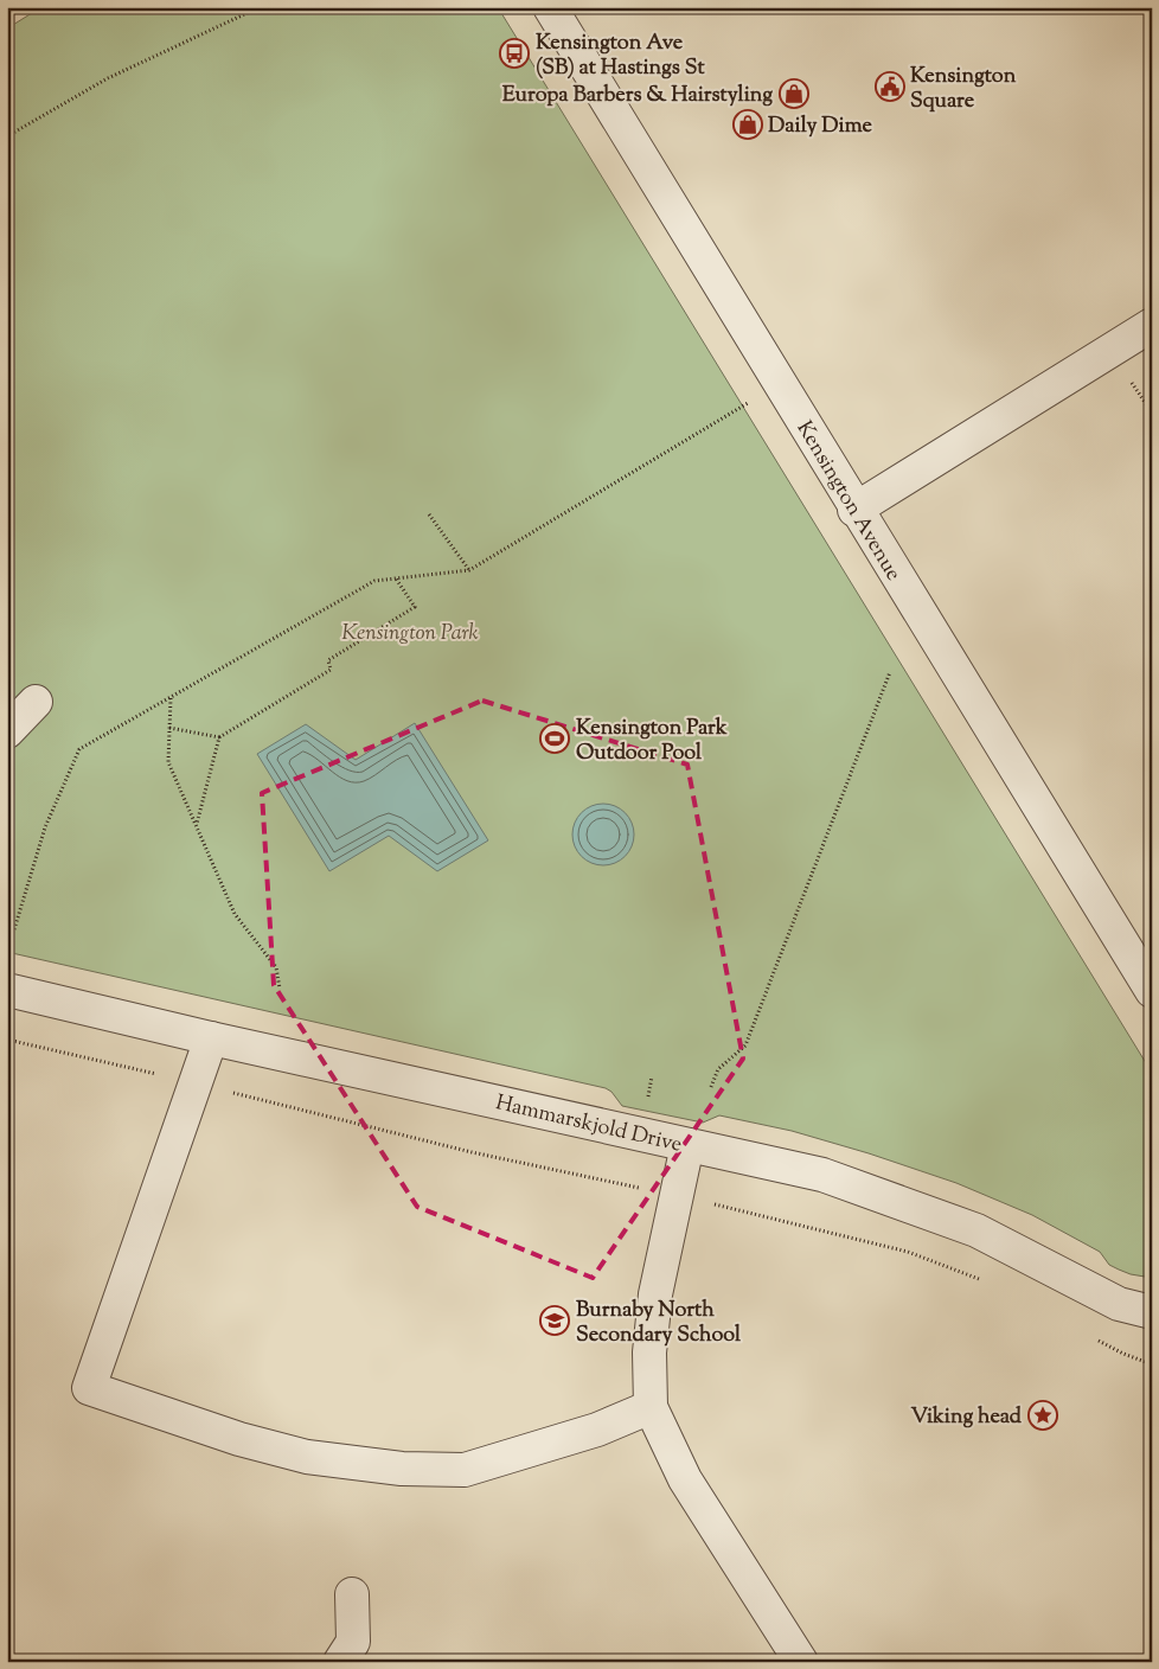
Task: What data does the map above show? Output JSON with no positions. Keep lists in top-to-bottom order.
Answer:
{
  "streets": {
    "street": ["Kensington Avenue", "Hammarskjold Drive"]
  },
  "parks": ["Kensington Park"],
  "places": {
    "bus stop": ["Kensington Ave (SB) at Hastings St"],
    "public building": ["Kensington Square"],
    "shop": ["Europa Barbers & Hairstyling", "Daily Dime"],
    "sports": ["Kensington Park Outdoor Pool"],
    "school or university": ["Burnaby North Secondary School"],
    "place": ["Viking head"]
  }
}
